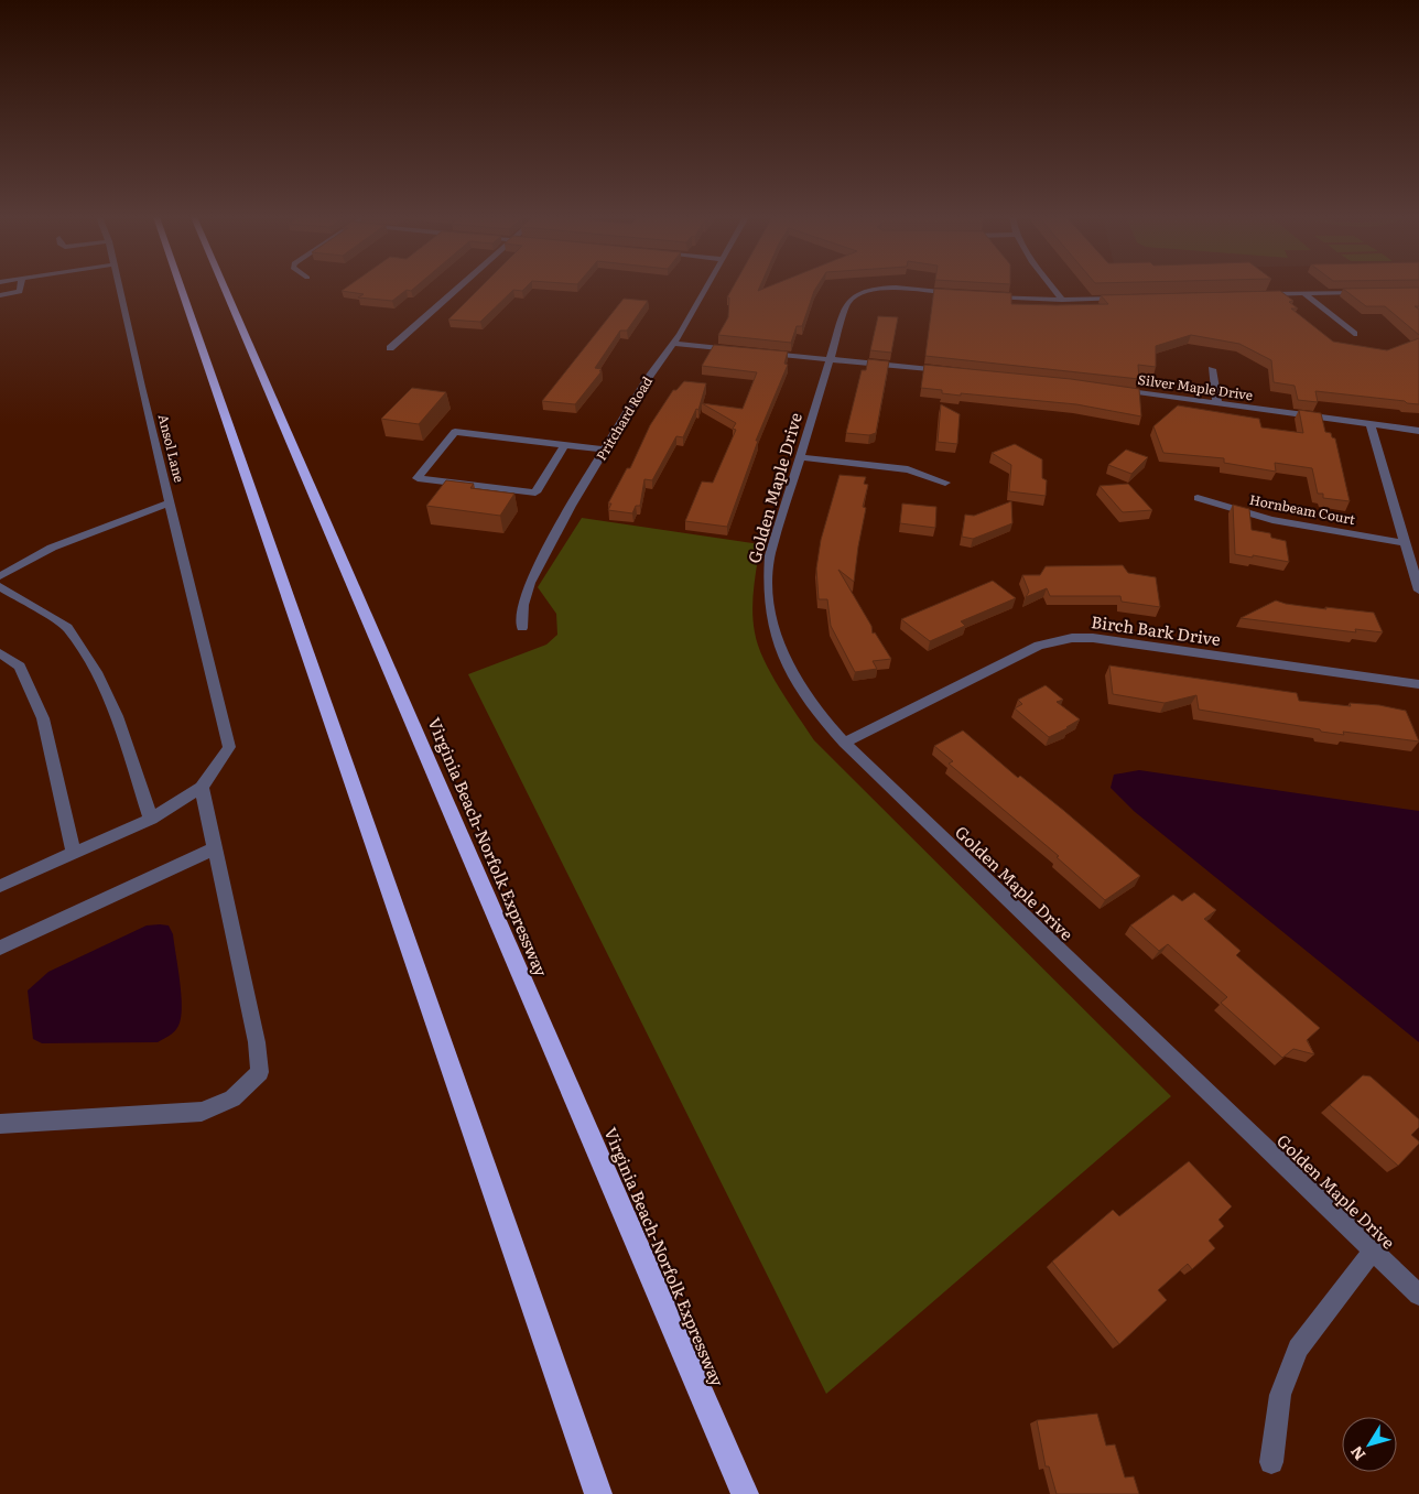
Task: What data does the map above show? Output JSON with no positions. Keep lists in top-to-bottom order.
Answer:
{
  "streets": {
    "highway": ["Virginia Beach-Norfolk Expressway"],
    "street": [
      "Silver Maple Drive",
      "Pritchard Road",
      "Ansol Lane",
      "Golden Maple Drive",
      "Hornbeam Court",
      "Birch Bark Drive"
    ]
  },
  "crossings": [
    ["Golden Maple Drive", "Birch Bark Drive"]
  ],
  "north": "bottom left"
}
